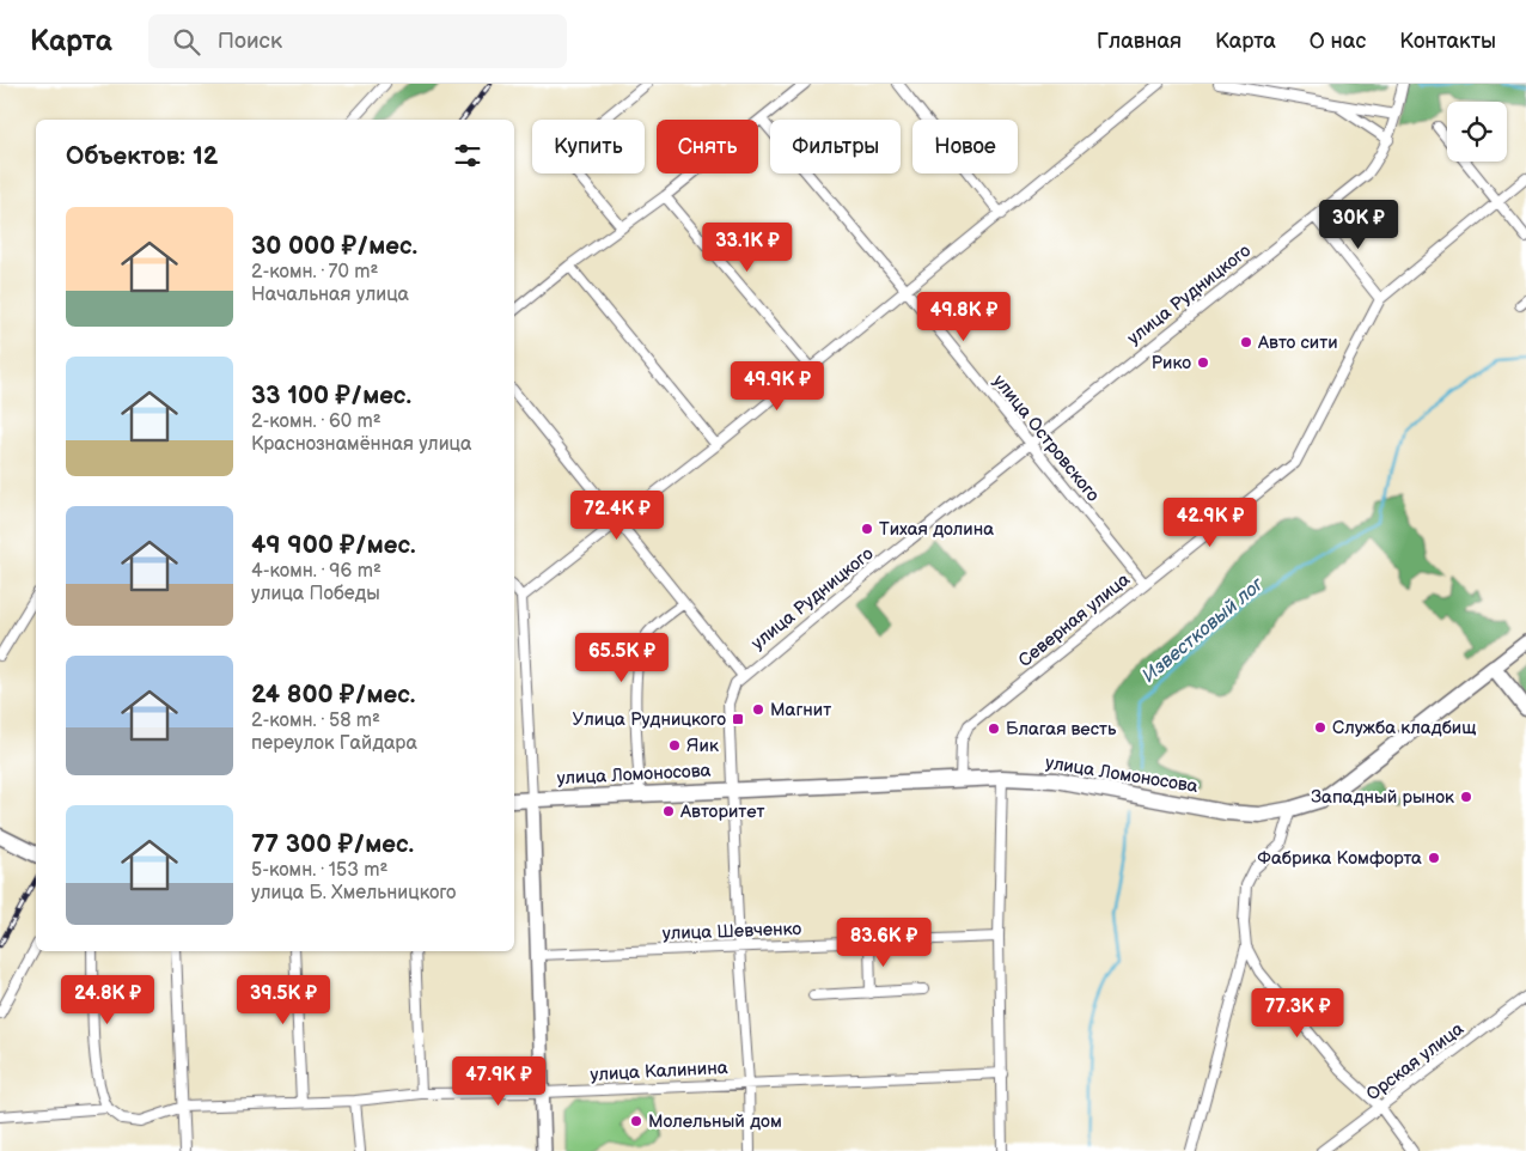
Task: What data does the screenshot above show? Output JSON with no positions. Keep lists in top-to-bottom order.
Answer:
{
  "streets": {
    "main road": ["улица Ломоносова"],
    "street": [
      "улица Рудницкого",
      "улица Островского",
      "Северная улица",
      "улица Шевченко",
      "Орская улица",
      "улица Калинина"
    ]
  },
  "crossings": [
    ["улица Рудницкого", "улица Островского"],
    ["улица Рудницкого", "улица Ломоносова"],
    ["улица Рудницкого", "улица Шевченко"],
    ["улица Рудницкого", "улица Калинина"],
    ["улица Островского", "Северная улица"],
    ["Северная улица", "улица Ломоносова"]
  ],
  "water": ["Известковый лог"],
  "places": {
    "other": [
      "Авто сити",
      "Рико",
      "Тихая долина",
      "Магнит",
      "Служба кладбищ",
      "Благая весть",
      "Яик",
      "Западный рынок",
      "Авторитет",
      "Фабрика Комфорта",
      "Молельный дом"
    ],
    "transit": ["Улица Рудницкого"]
  },
  "page": {
    "header": "Карта",
    "search": "Поиск",
    "nav": [
      "Главная",
      "Карта",
      "О нас",
      "Контакты"
    ],
    "chip": [
      "Купить",
      "Снять",
      "Фильтры",
      "Новое"
    ],
    "heading": "Объектов: 12",
    "list": [
      {
        "name": "30 000 ₽/мес.",
        "note": "2-комн. · 70 m² · Начальная улица"
      },
      {
        "name": "33 100 ₽/мес.",
        "note": "2-комн. · 60 m² · Краснознамённая улица"
      },
      {
        "name": "49 900 ₽/мес.",
        "note": "4-комн. · 96 m² · улица Победы"
      },
      {
        "name": "24 800 ₽/мес.",
        "note": "2-комн. · 58 m² · переулок Гайдара"
      },
      {
        "name": "77 300 ₽/мес.",
        "note": "5-комн. · 153 m² · улица Б. Хмельницкого"
      }
    ],
    "price": [
      "30K ₽",
      "33.1K ₽",
      "49.8K ₽",
      "49.9K ₽",
      "72.4K ₽",
      "42.9K ₽",
      "65.5K ₽",
      "83.6K ₽",
      "24.8K ₽",
      "39.5K ₽",
      "77.3K ₽",
      "47.9K ₽"
    ]
  }
}
